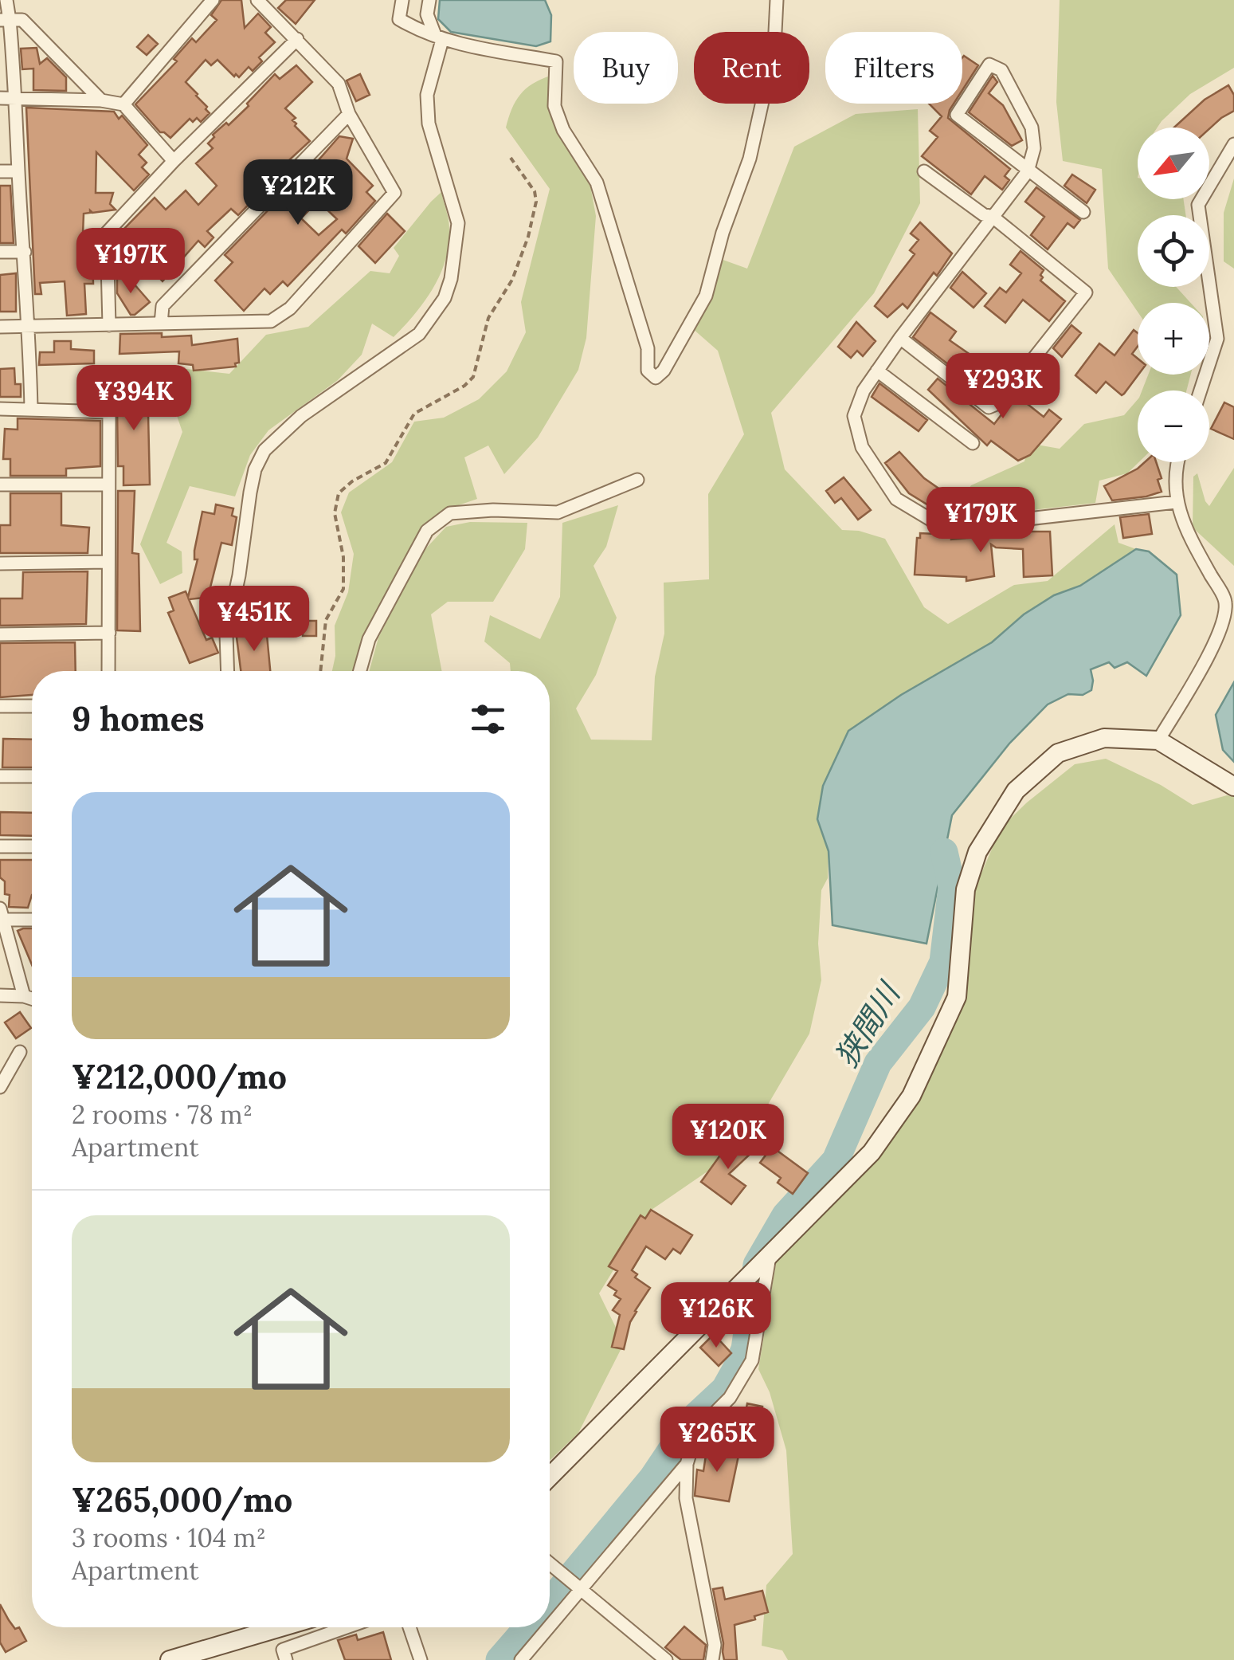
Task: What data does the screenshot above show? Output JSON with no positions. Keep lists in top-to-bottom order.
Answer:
{
  "water": ["狭間川"],
  "north": "bottom left",
  "page": {
    "chip": ["Buy", "Rent", "Filters"],
    "map_buttons": ["+", "−"],
    "price": [
      "¥212K",
      "¥197K",
      "¥293K",
      "¥394K",
      "¥179K",
      "¥451K",
      "¥120K",
      "¥126K",
      "¥265K"
    ],
    "heading": "9 homes",
    "list": [
      {
        "name": "¥212,000/mo",
        "note": "2 rooms · 78 m² · Apartment"
      },
      {
        "name": "¥265,000/mo",
        "note": "3 rooms · 104 m² · Apartment"
      }
    ]
  }
}
